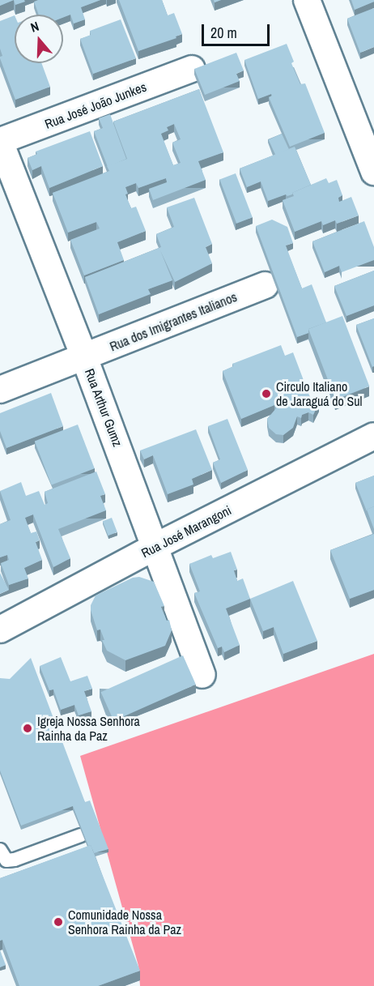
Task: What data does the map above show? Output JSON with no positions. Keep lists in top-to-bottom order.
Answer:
{
  "streets": {
    "street": [
      "Rua José João Junkes",
      "Rua dos Imigrantes Italianos",
      "Rua Arthur Gumz",
      "Rua José Marangoni"
    ]
  },
  "crossings": [
    ["Rua José João Junkes", "Rua Arthur Gumz"],
    ["Rua dos Imigrantes Italianos", "Rua Arthur Gumz"],
    ["Rua Arthur Gumz", "Rua José Marangoni"]
  ],
  "places": ["Circulo Italiano de Jaraguá do Sul", "Igreja Nossa Senhora Rainha da Paz", "Comunidade Nossa Senhora Rainha da Paz"],
  "scale_bar": "20 m",
  "north": "top"
}
